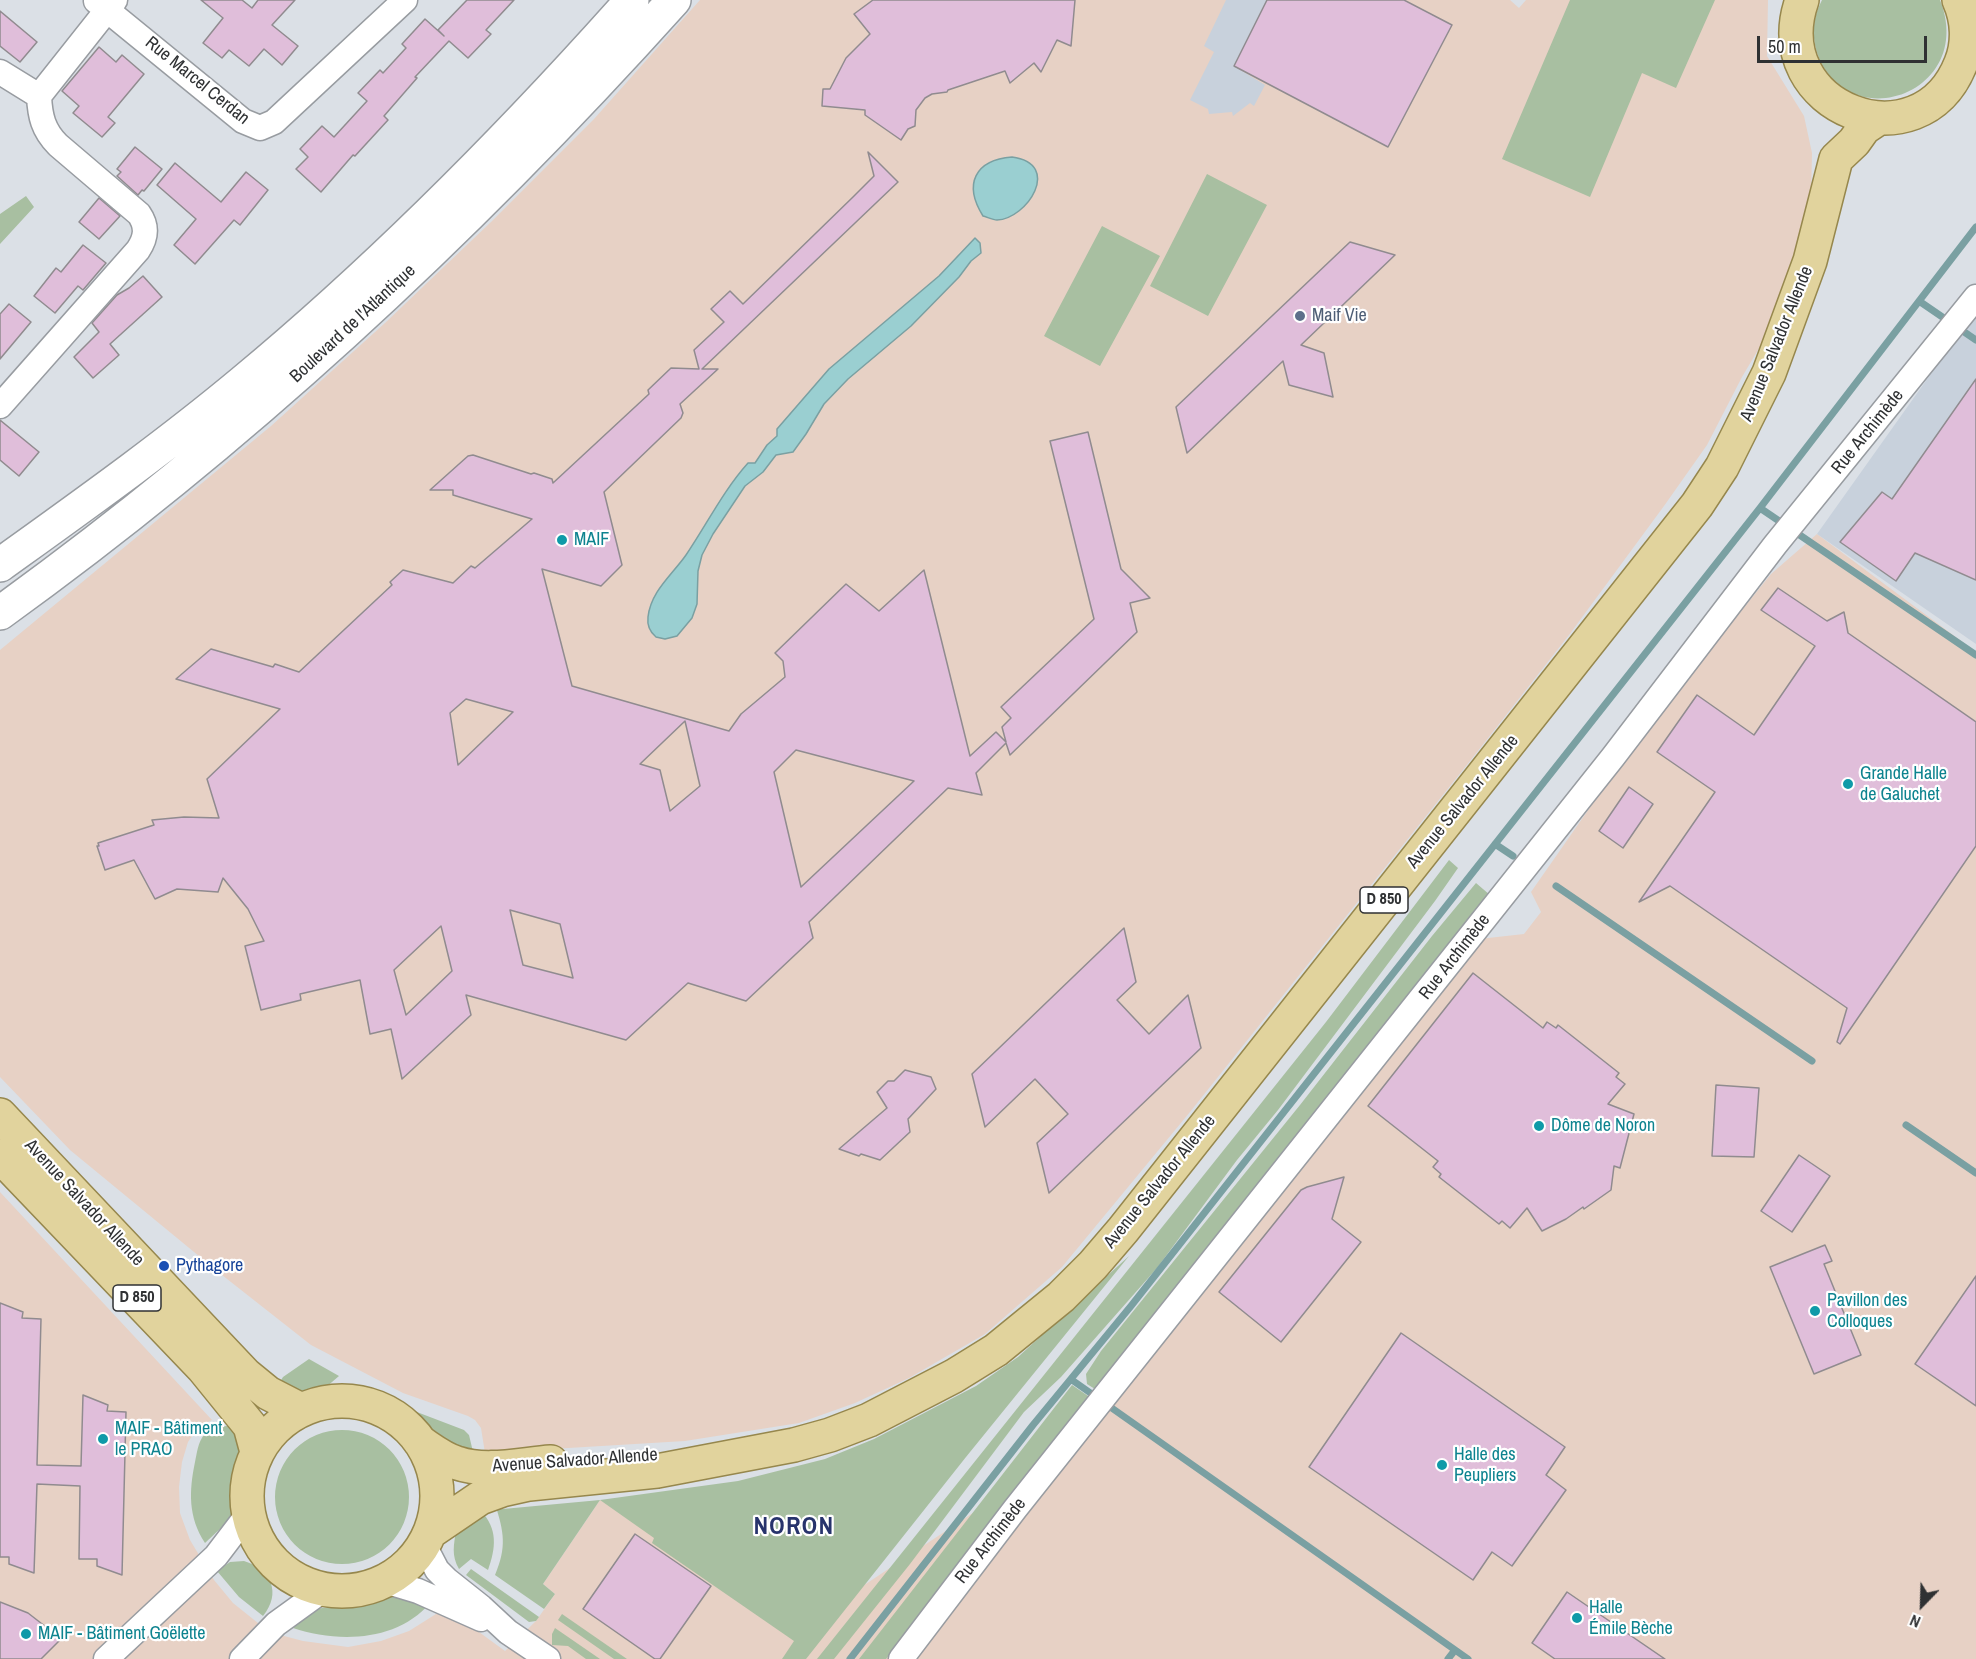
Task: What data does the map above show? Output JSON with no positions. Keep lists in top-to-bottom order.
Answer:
{
  "streets": {
    "main road": ["Boulevard de l'Atlantique", "Avenue Salvador Allende", "D 850"],
    "street": ["Rue Marcel Cerdan", "Rue Archimède"]
  },
  "districts": ["NORON"],
  "places": [
    "Maif Vie",
    "MAIF",
    "Grande Halle de Galuchet",
    "Dôme de Noron",
    "Pythagore",
    "Pavillon des Colloques",
    "MAIF - Bâtiment le PRAO",
    "Halle des Peupliers",
    "Halle Émile Bèche",
    "MAIF - Bâtiment Goëlette"
  ],
  "scale_bar": "50 m",
  "north": "bottom left"
}
